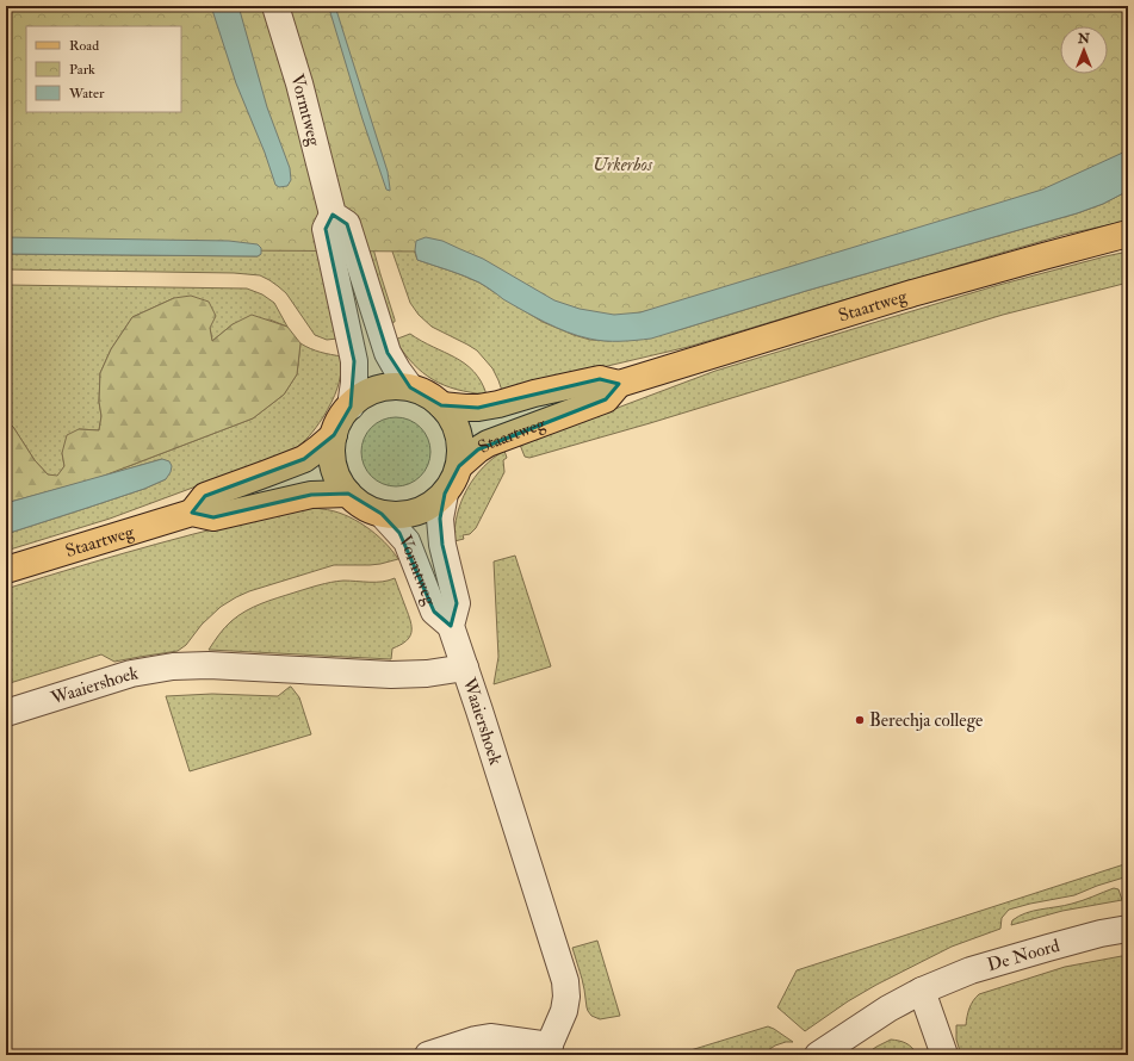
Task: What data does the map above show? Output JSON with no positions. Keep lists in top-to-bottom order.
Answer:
{
  "streets": {
    "main road": ["Staartweg"],
    "street": ["Vormtweg", "Waaiershoek", "De Noord"]
  },
  "crossings": [
    ["Vormtweg", "Staartweg"]
  ],
  "parks": ["Urkerbos"],
  "places": ["Berechja college"],
  "legend": ["Road", "Park", "Water"],
  "north": "top"
}
